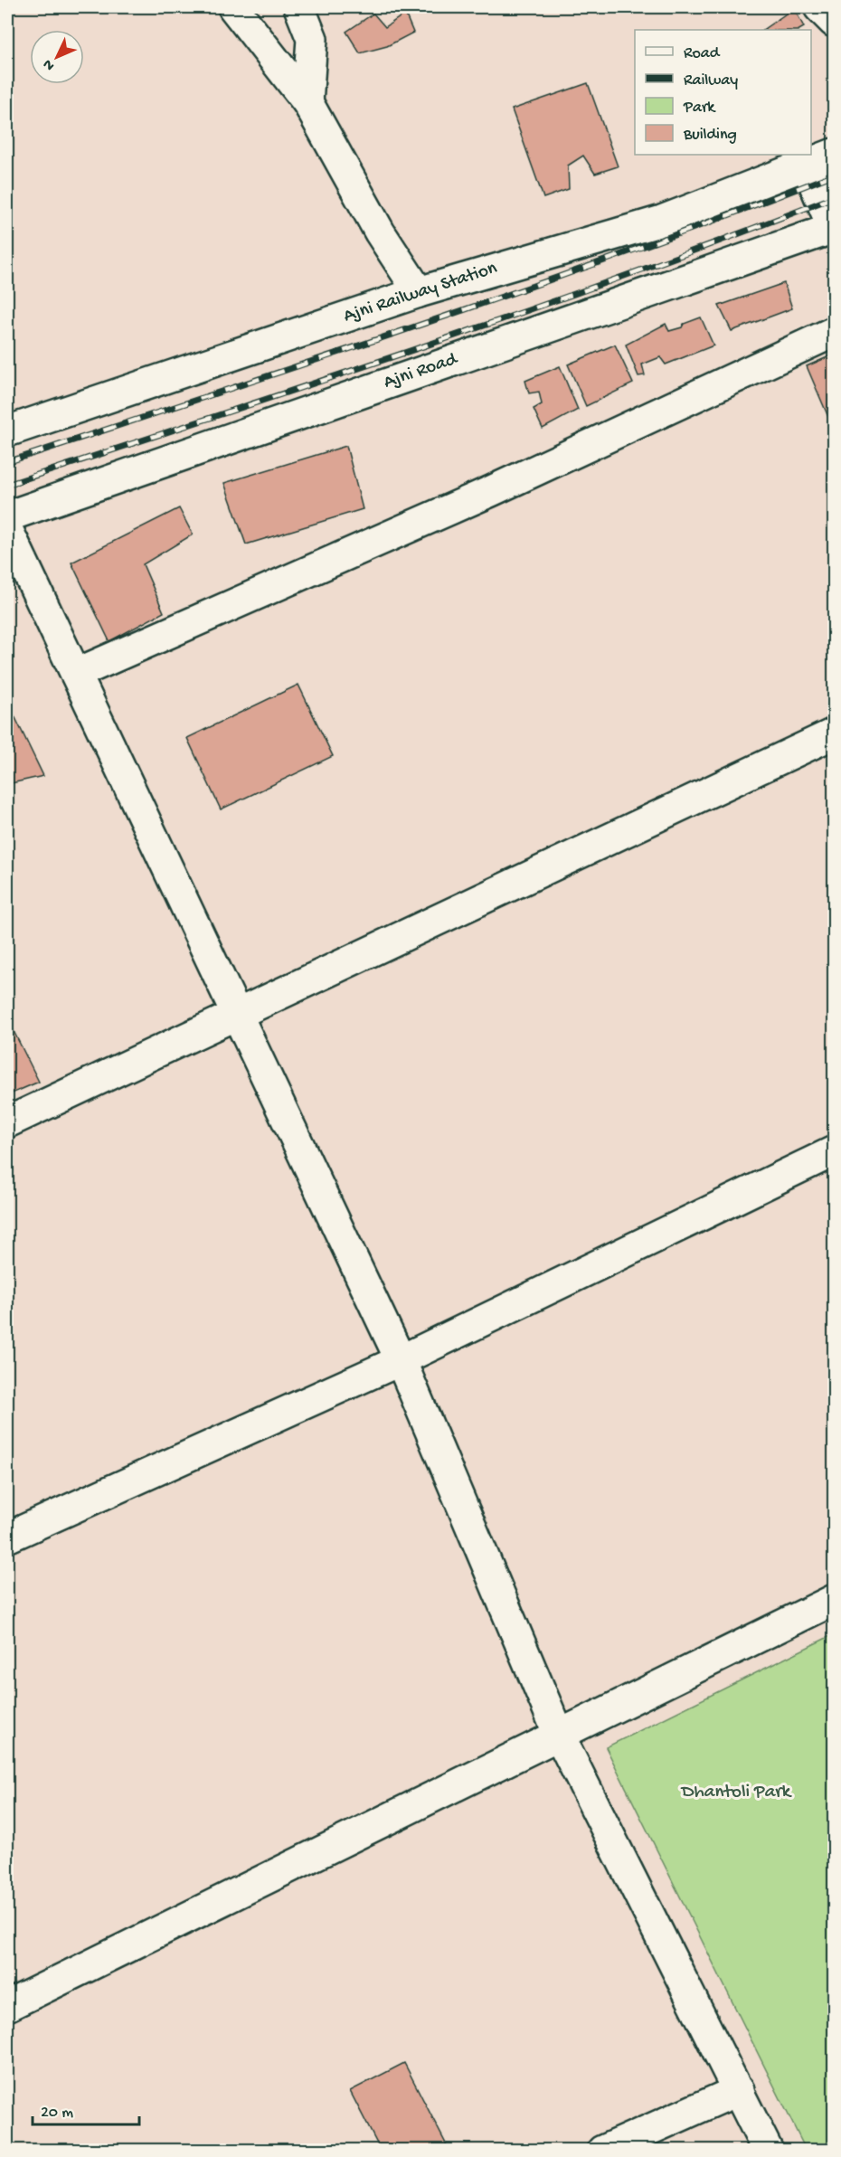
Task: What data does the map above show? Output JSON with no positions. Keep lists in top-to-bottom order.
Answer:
{
  "streets": {
    "street": ["Ajni Railway Station", "Ajni Road"]
  },
  "parks": ["Dhantoli Park"],
  "legend": [
    "Road",
    "Railway",
    "Park",
    "Building"
  ],
  "scale_bar": "20 m",
  "north": "bottom left"
}
